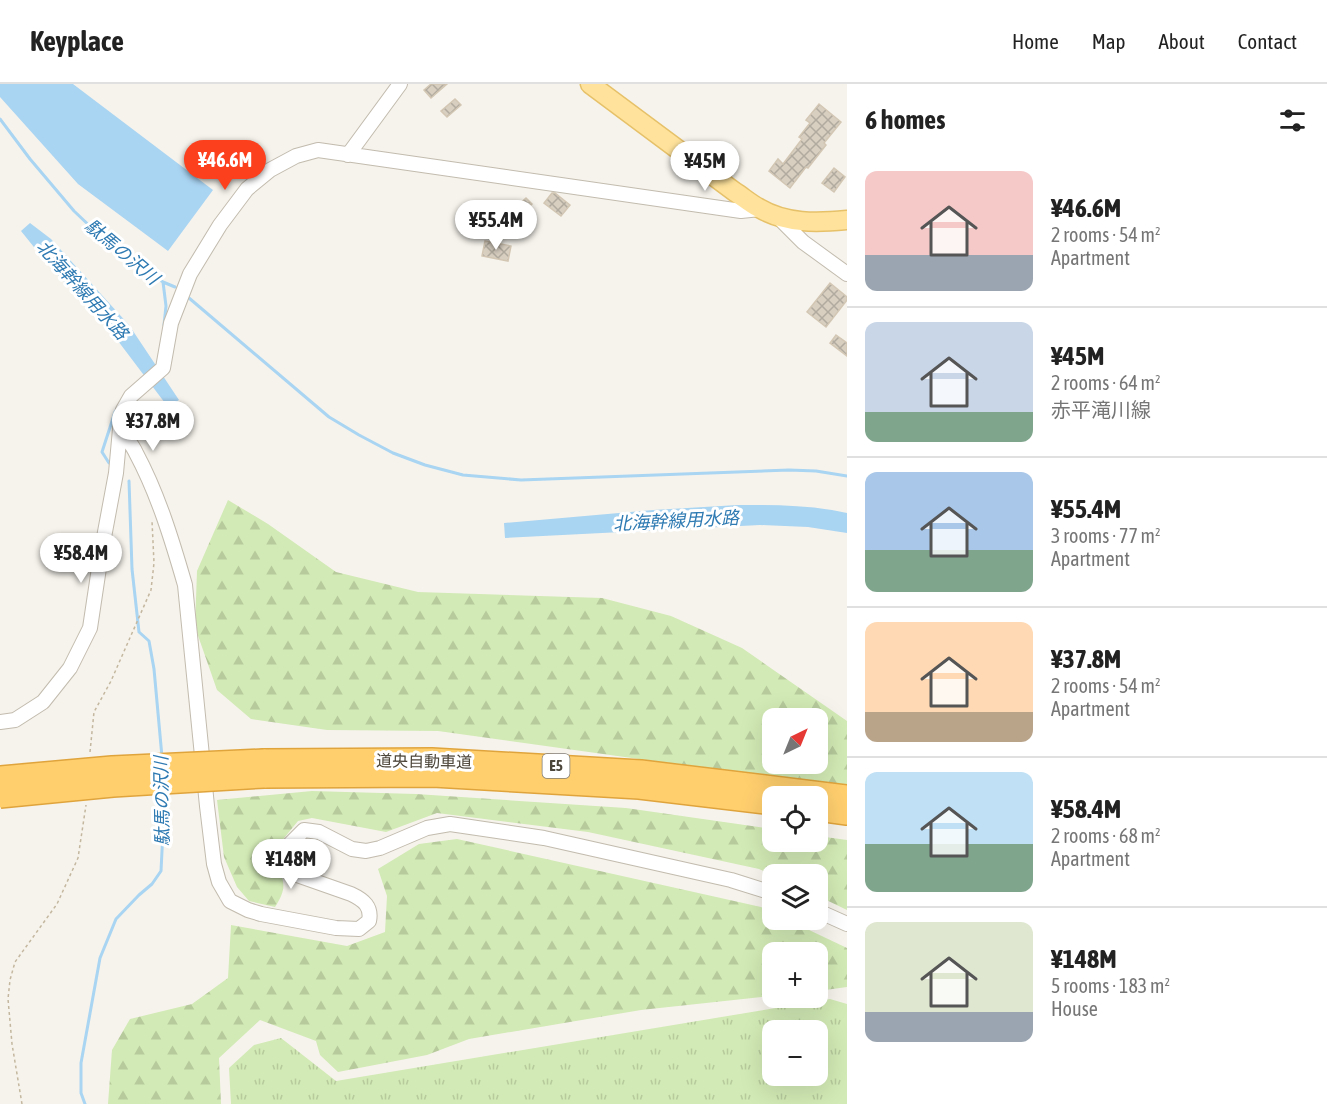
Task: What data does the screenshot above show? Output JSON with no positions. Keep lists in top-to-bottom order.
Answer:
{
  "streets": {
    "highway": ["道央自動車道", "E5"]
  },
  "water": ["駄馬の沢川", "北海幹線用水路"],
  "north": "top right",
  "page": {
    "header": "Keyplace",
    "nav": [
      "Home",
      "Map",
      "About",
      "Contact"
    ],
    "heading": "6 homes",
    "price": [
      "¥46.6M",
      "¥45M",
      "¥55.4M",
      "¥37.8M",
      "¥58.4M",
      "¥148M"
    ],
    "list": [
      {
        "name": "¥46.6M",
        "note": "2 rooms · 54 m² · Apartment"
      },
      {
        "name": "¥45M",
        "note": "2 rooms · 64 m² · 赤平滝川線"
      },
      {
        "name": "¥55.4M",
        "note": "3 rooms · 77 m² · Apartment"
      },
      {
        "name": "¥37.8M",
        "note": "2 rooms · 54 m² · Apartment"
      },
      {
        "name": "¥58.4M",
        "note": "2 rooms · 68 m² · Apartment"
      },
      {
        "name": "¥148M",
        "note": "5 rooms · 183 m² · House"
      }
    ],
    "map_buttons": ["+", "−"]
  }
}
